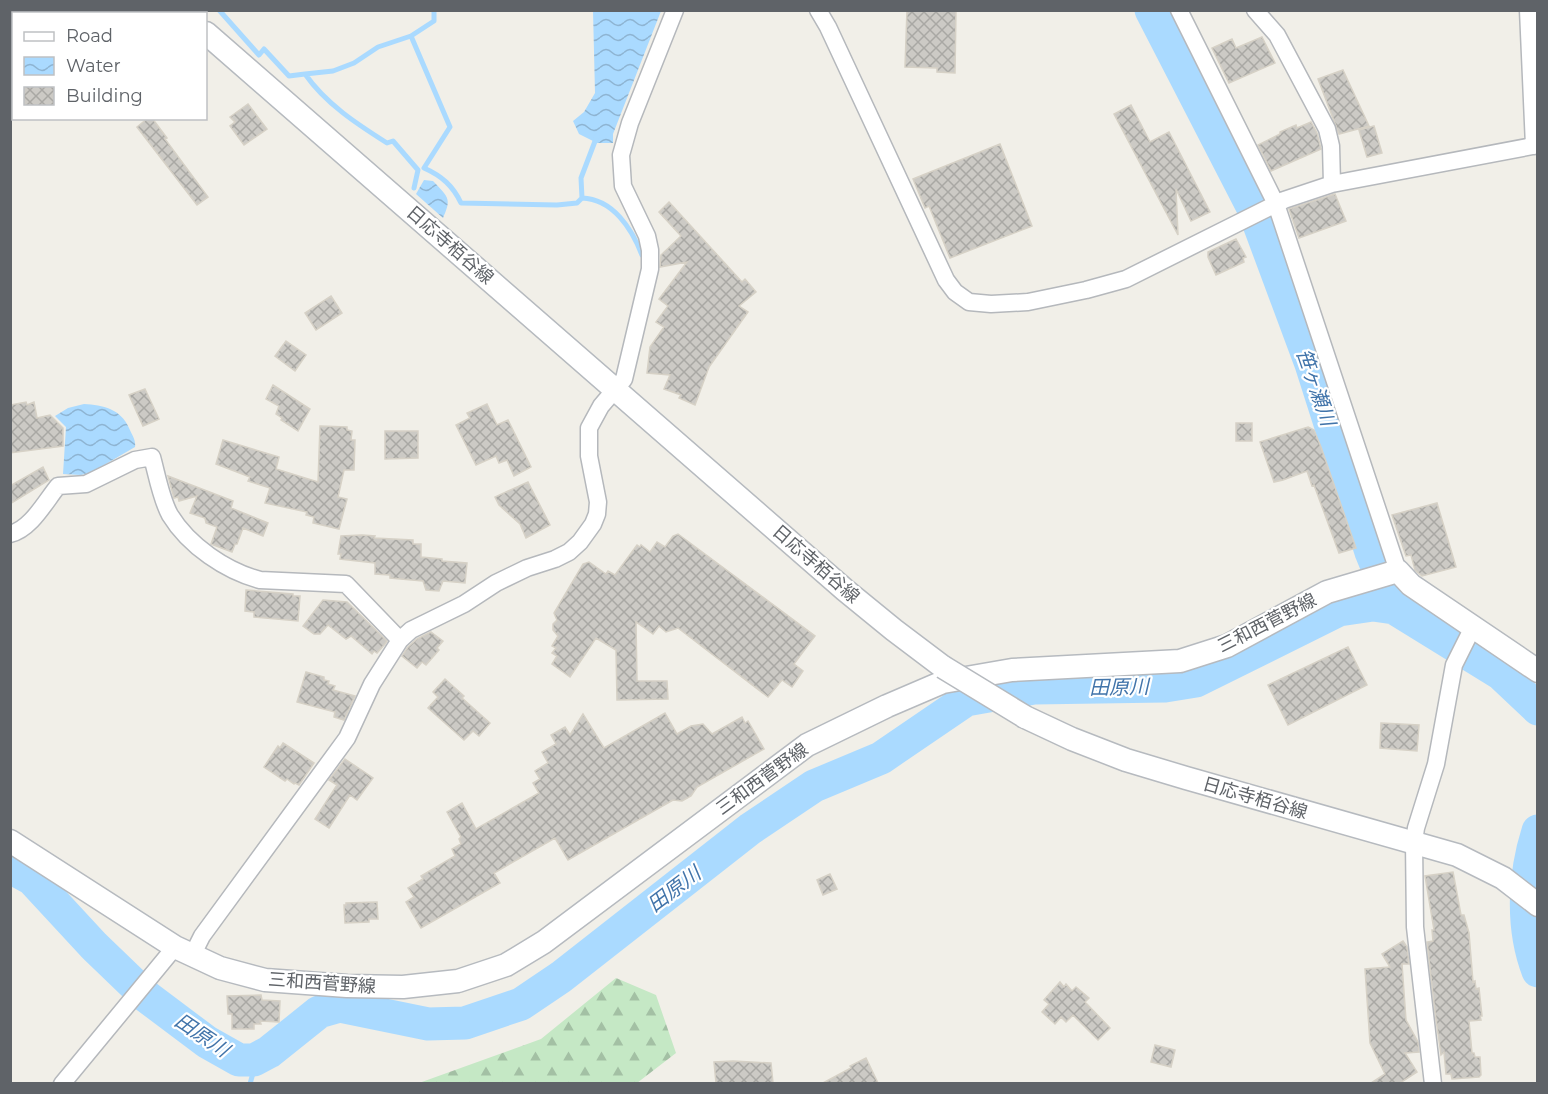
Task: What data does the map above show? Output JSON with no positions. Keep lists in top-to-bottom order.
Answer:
{
  "streets": {
    "main road": ["日応寺栢谷線", "三和西菅野線"]
  },
  "water": ["笹ヶ瀬川", "田原川"],
  "legend": ["Road", "Water", "Building"]
}
